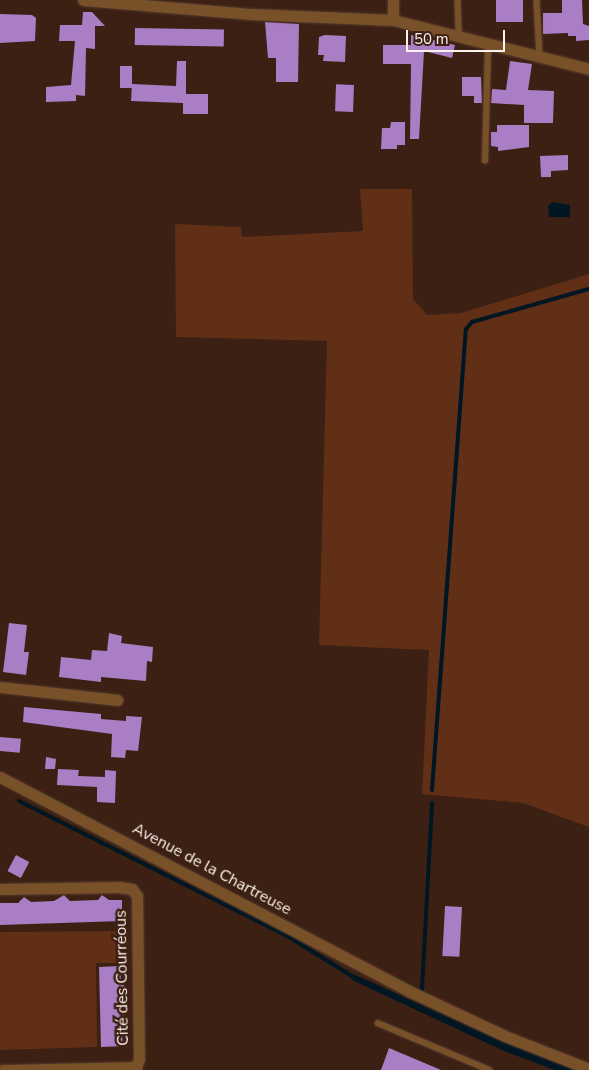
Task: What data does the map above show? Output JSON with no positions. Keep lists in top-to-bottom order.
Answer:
{
  "streets": {
    "street": ["Avenue de la Chartreuse", "Cité des Courréous"]
  },
  "scale_bar": "50 m"
}
